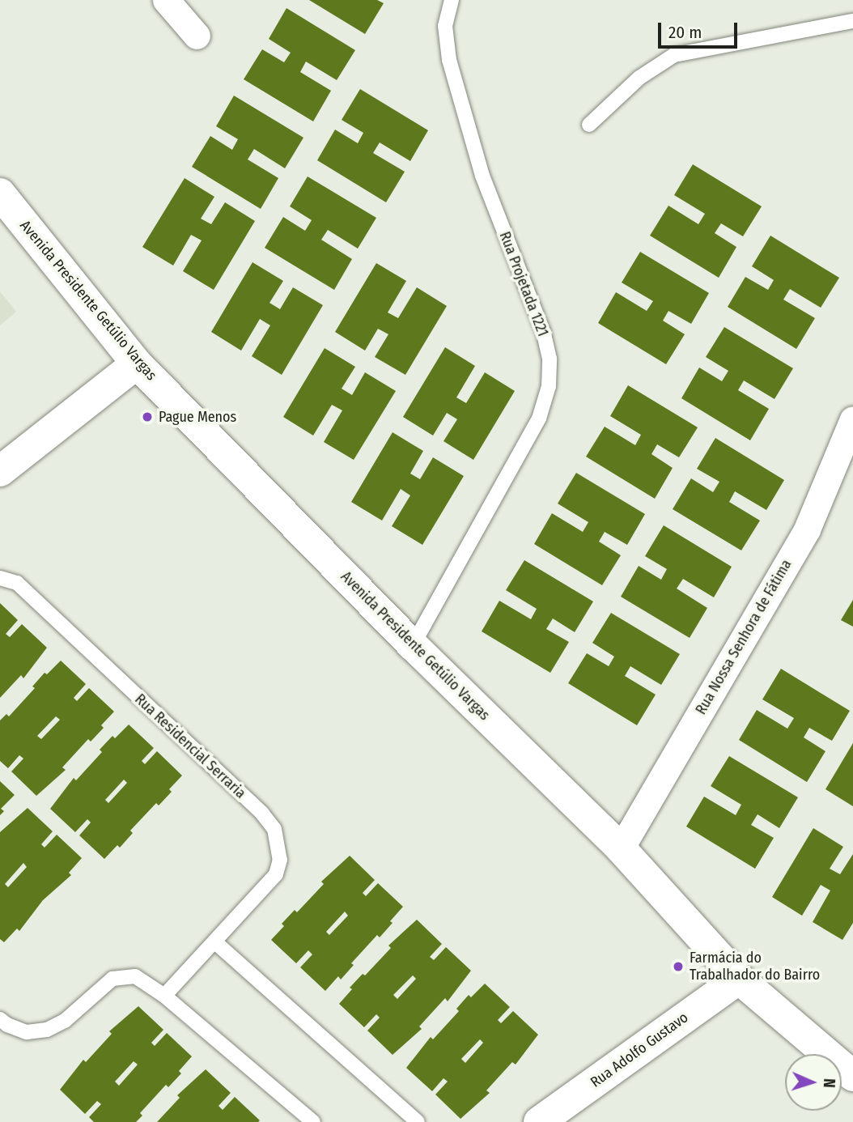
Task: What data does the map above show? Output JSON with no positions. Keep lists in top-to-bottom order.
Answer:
{
  "streets": {
    "street": ["Avenida Presidente Getúlio Vargas", "Rua Nossa Senhora de Fátima", "Rua Adolfo Gustavo"],
    "lane": ["Rua Projetada 1221", "Rua Residencial Serraria"]
  },
  "crossings": [
    ["Rua Projetada 1221", "Avenida Presidente Getúlio Vargas"],
    ["Avenida Presidente Getúlio Vargas", "Rua Nossa Senhora de Fátima"],
    ["Avenida Presidente Getúlio Vargas", "Rua Adolfo Gustavo"]
  ],
  "places": ["Pague Menos", "Farmácia do Trabalhador do Bairro"],
  "scale_bar": "20 m",
  "north": "right"
}
